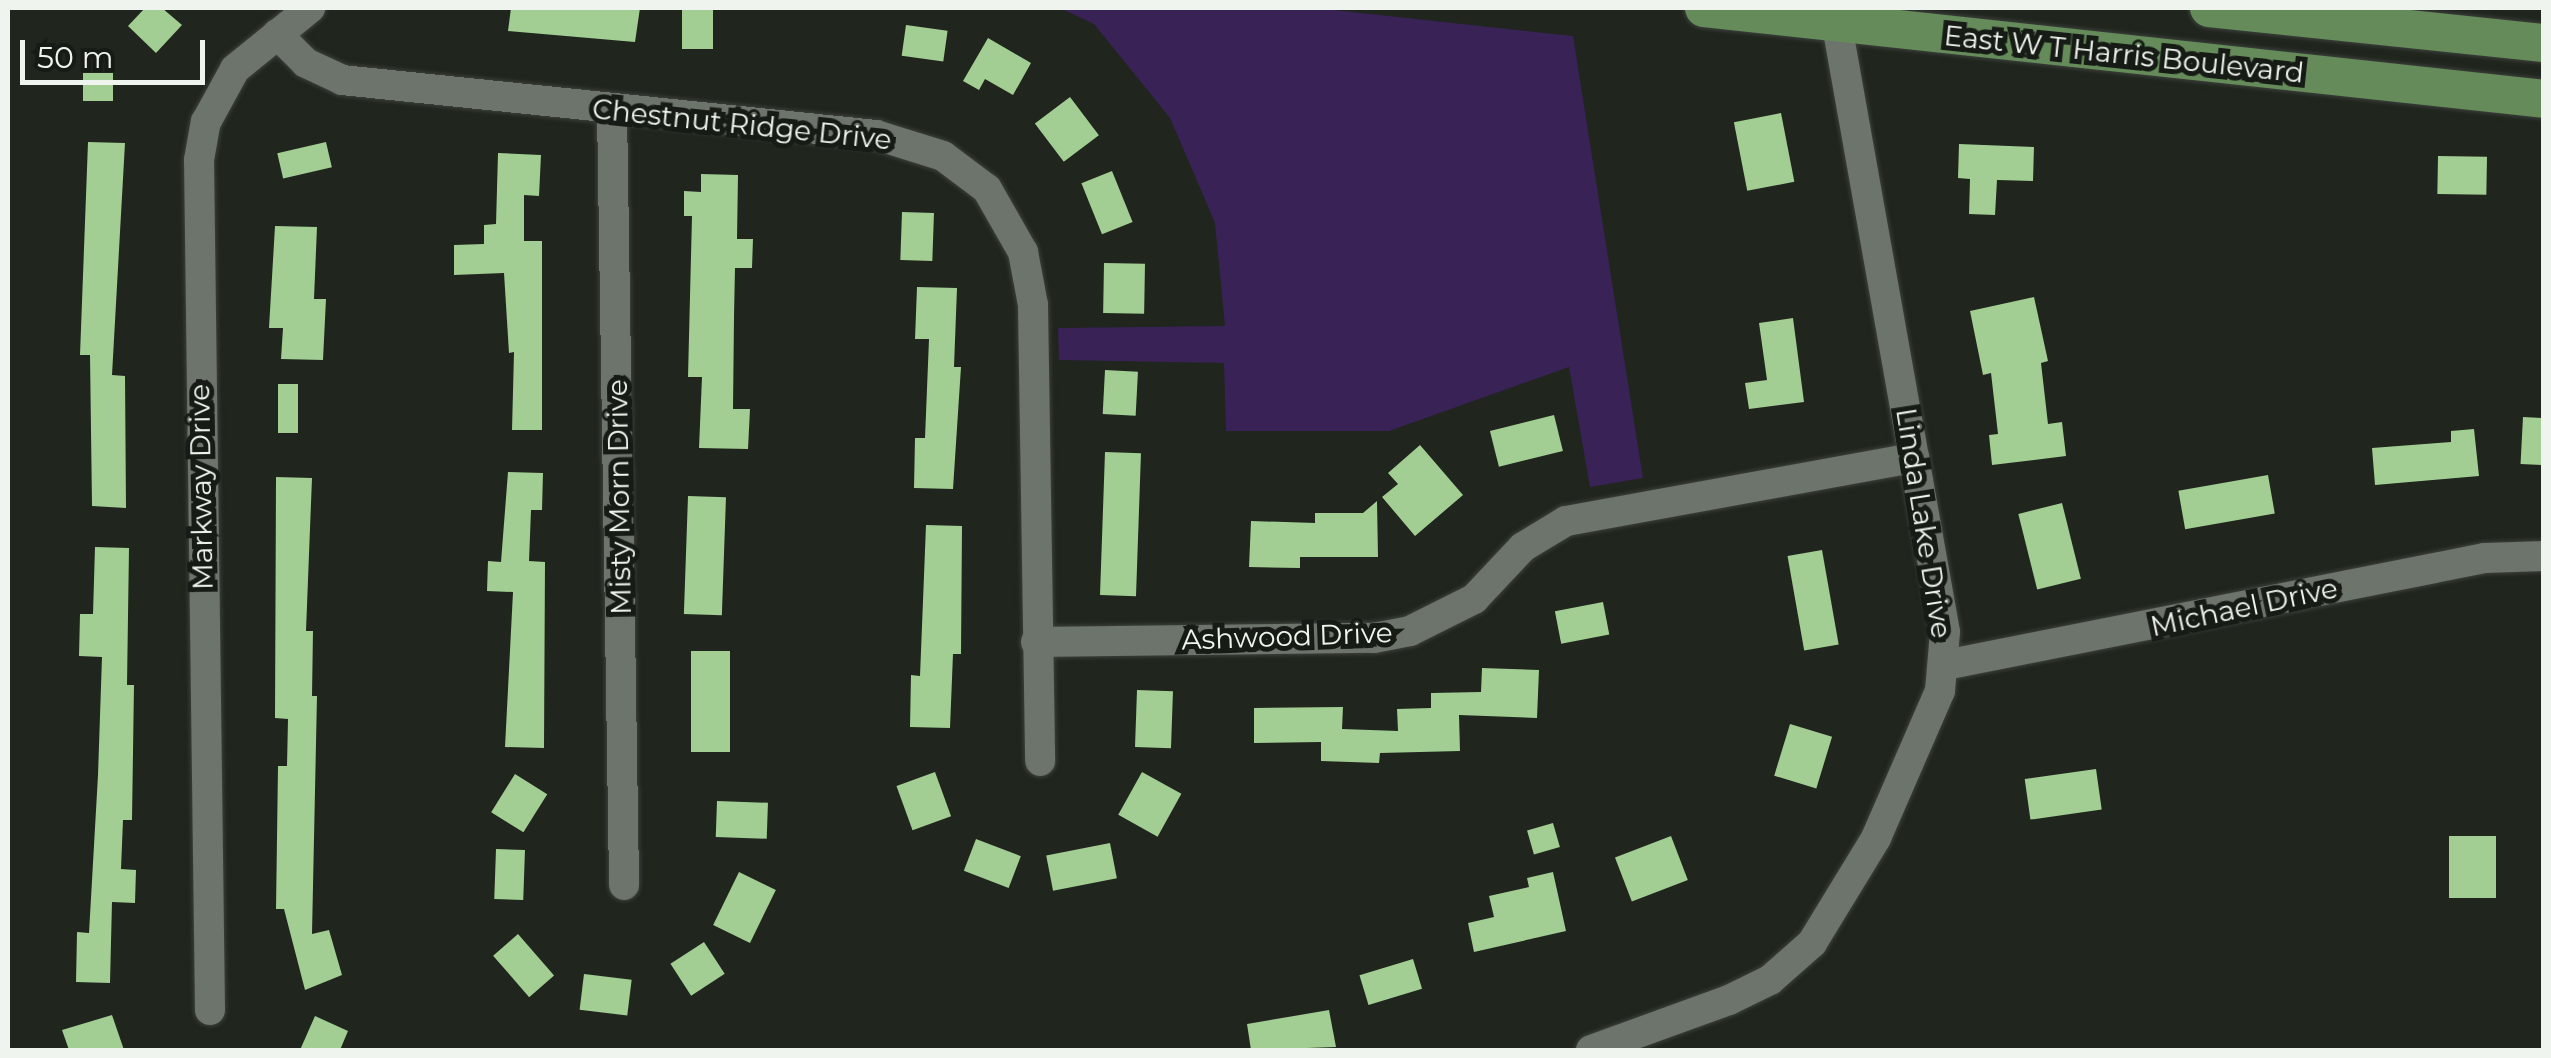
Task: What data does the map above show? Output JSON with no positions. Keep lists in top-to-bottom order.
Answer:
{
  "streets": {
    "main road": ["East W T Harris Boulevard"],
    "street": [
      "Chestnut Ridge Drive",
      "Markway Drive",
      "Misty Morn Drive",
      "Linda Lake Drive",
      "Michael Drive",
      "Ashwood Drive"
    ]
  },
  "crossings": [
    ["East W T Harris Boulevard", "Linda Lake Drive"],
    ["Chestnut Ridge Drive", "Markway Drive"],
    ["Chestnut Ridge Drive", "Misty Morn Drive"],
    ["Chestnut Ridge Drive", "Ashwood Drive"],
    ["Linda Lake Drive", "Michael Drive"],
    ["Linda Lake Drive", "Ashwood Drive"]
  ],
  "scale_bar": "50 m"
}
